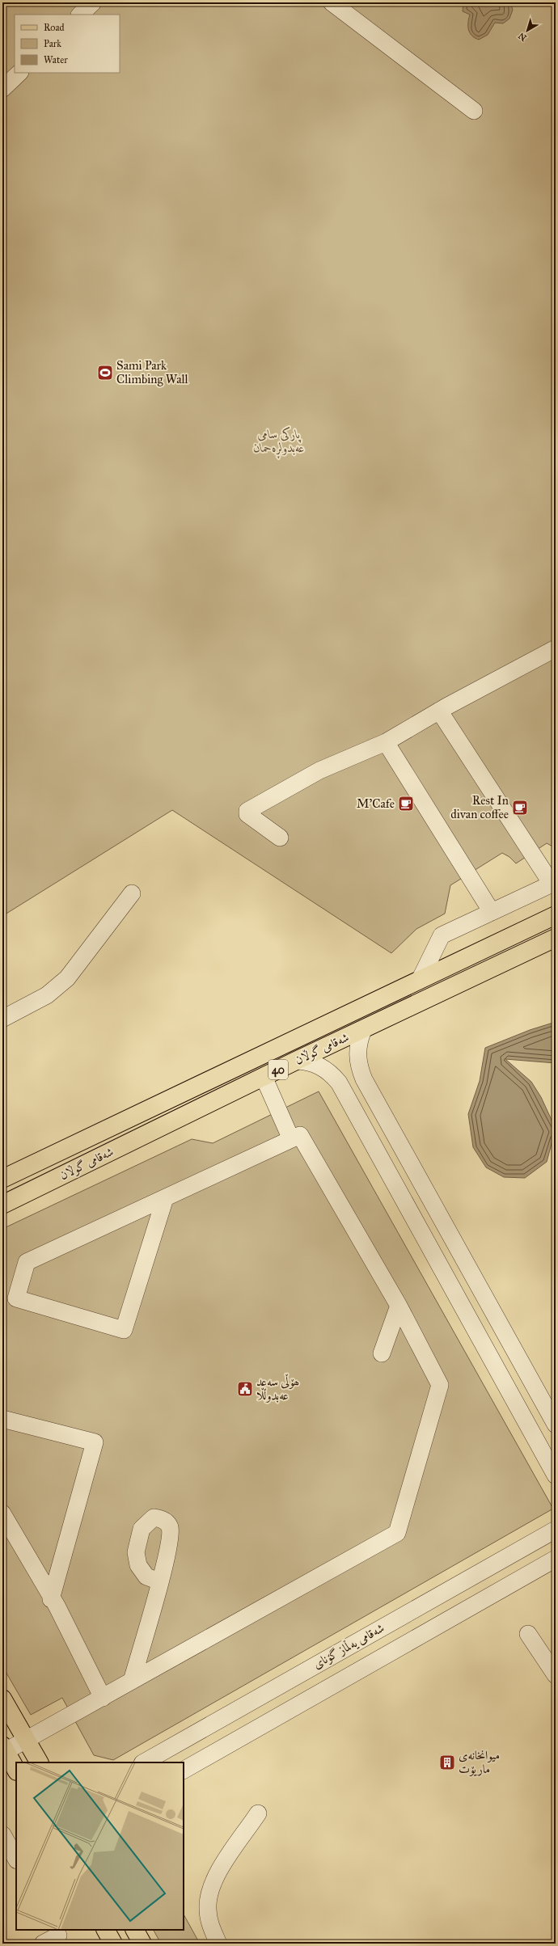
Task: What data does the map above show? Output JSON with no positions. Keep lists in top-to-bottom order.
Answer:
{
  "streets": {
    "main road": ["شەقامی گوڵان", "40"],
    "street": ["شەقامی یەڵماز گۆنای"]
  },
  "parks": ["پارکی سامی عەبدولڕەحمان"],
  "places": {
    "sports": ["Sami Park Climbing Wall"],
    "cafe": ["M'Cafe", "Rest In divan coffee"],
    "public building": ["ھۆڵی سەعد عەبدوڵڵا"],
    "building": ["میوانخانەی ماریۆت"]
  },
  "legend": ["Road", "Park", "Water"],
  "north": "bottom left"
}
